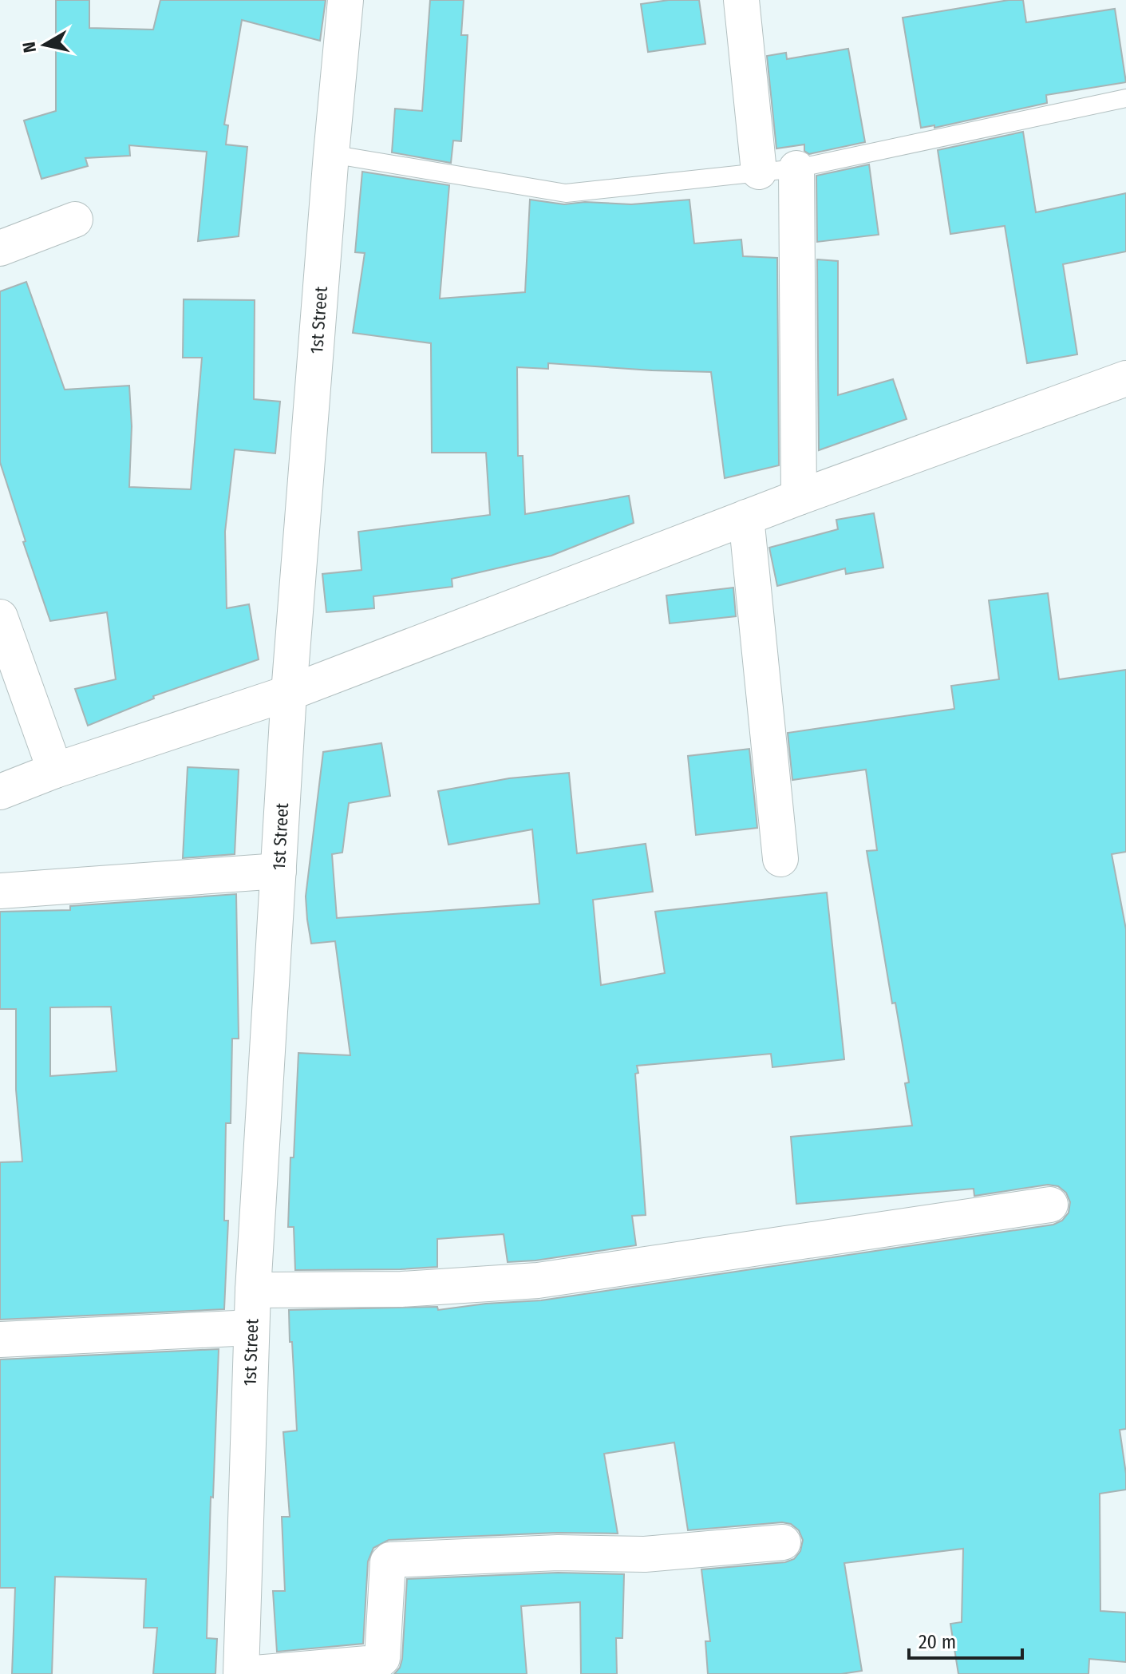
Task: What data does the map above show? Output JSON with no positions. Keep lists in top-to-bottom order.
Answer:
{
  "streets": {
    "street": ["1st Street"]
  },
  "scale_bar": "20 m",
  "north": "left"
}
